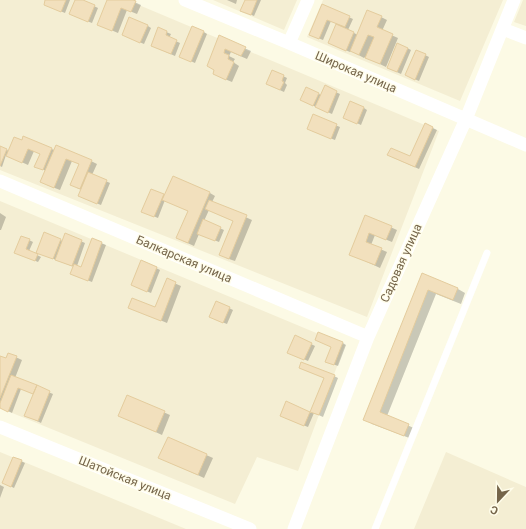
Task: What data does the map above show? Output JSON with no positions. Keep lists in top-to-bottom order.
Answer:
{
  "streets": {
    "street": [
      "Широкая улица",
      "Балкарская улица",
      "Садовая улица",
      "Шатойская улица"
    ]
  },
  "crossings": [
    ["Широкая улица", "Садовая улица"],
    ["Балкарская улица", "Садовая улица"]
  ],
  "north": "bottom"
}
